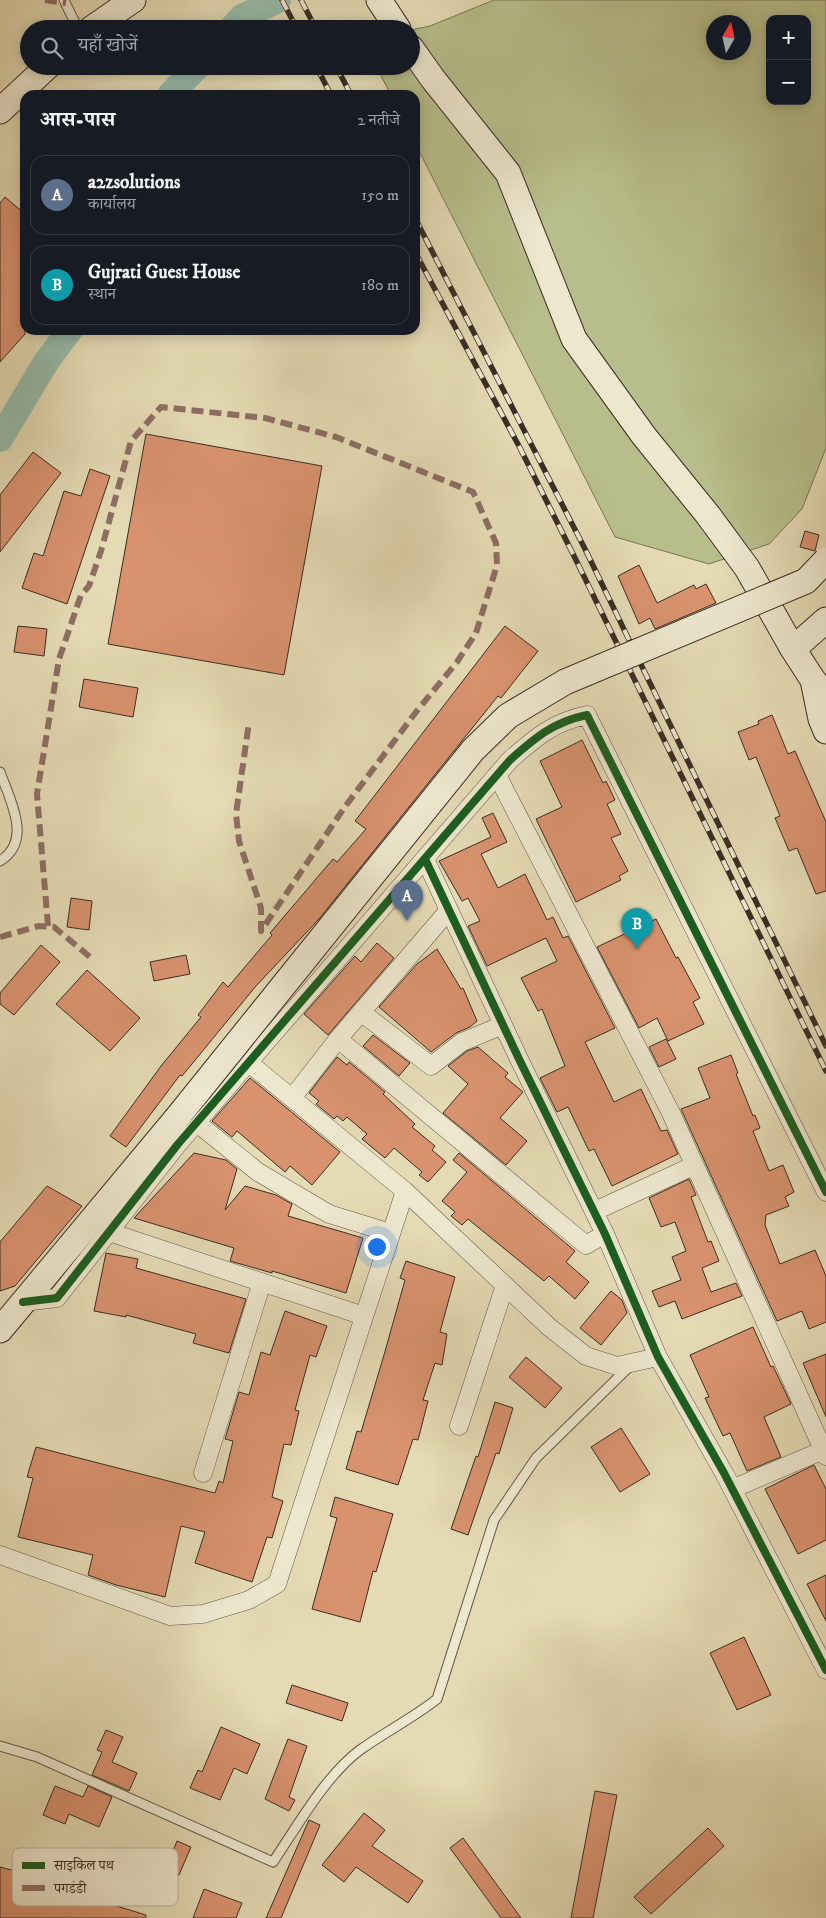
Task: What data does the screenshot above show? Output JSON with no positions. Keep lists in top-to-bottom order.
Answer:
{
  "legend": ["साइकिल पथ", "पगडंडी"],
  "north": "top",
  "page": {
    "map_buttons": ["+", "−"],
    "search": "यहाँ खोजें",
    "heading": ["आस-पास", "2 नतीजे"],
    "list": [
      {
        "mark": "A",
        "name": "a2zsolutions",
        "note": "कार्यालय",
        "value": "150 m"
      },
      {
        "mark": "B",
        "name": "Gujrati Guest House",
        "note": "स्थान",
        "value": "180 m"
      }
    ],
    "pins": ["A", "B"]
  }
}
